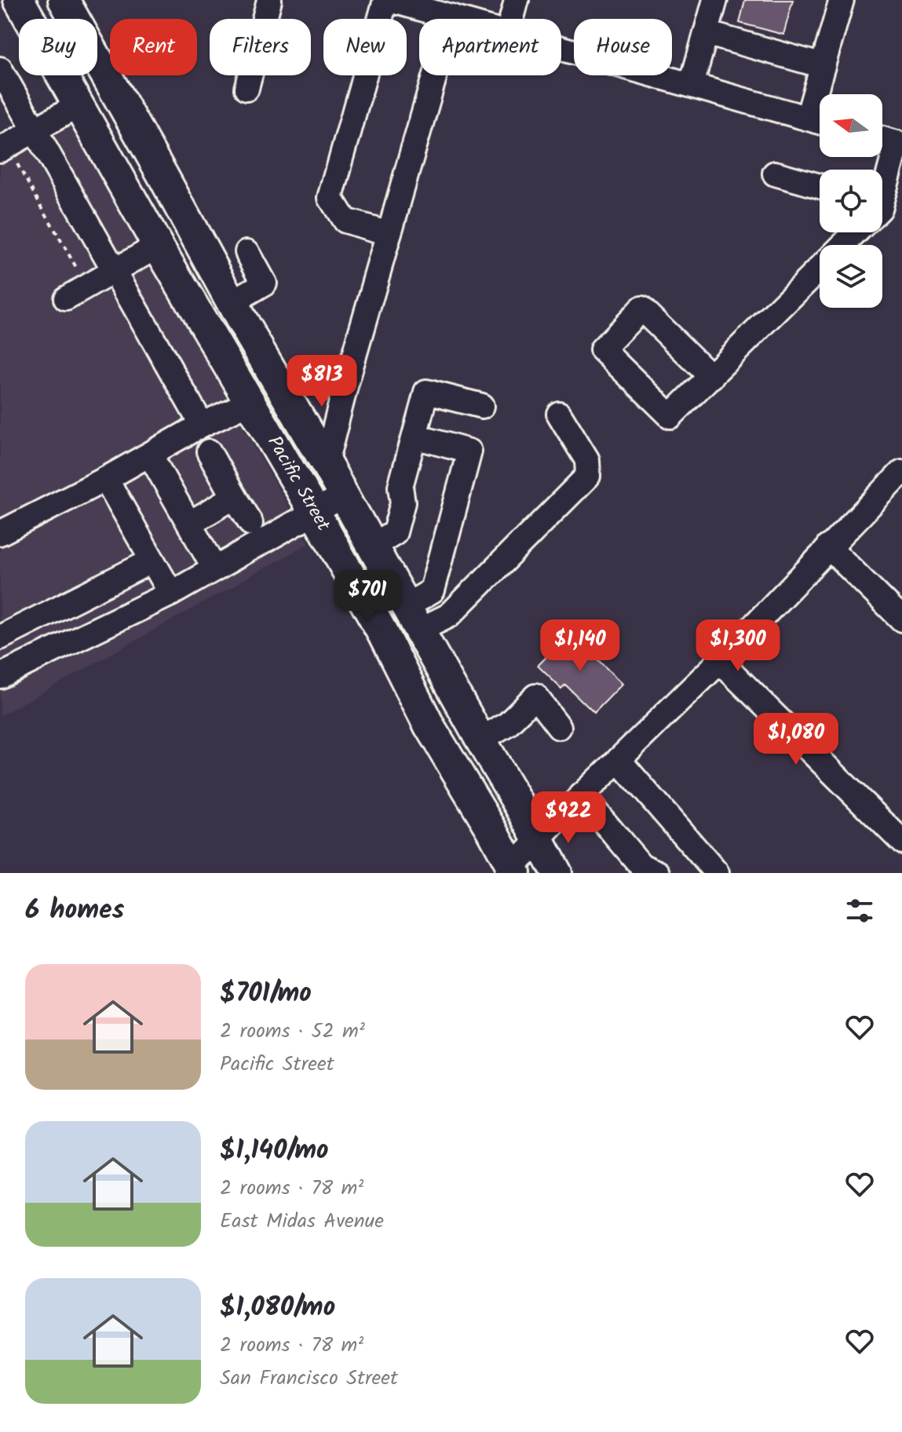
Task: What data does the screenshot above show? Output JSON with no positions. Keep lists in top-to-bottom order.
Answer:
{
  "streets": {
    "main road": ["Pacific Street"]
  },
  "north": "left",
  "page": {
    "chip": [
      "Buy",
      "Rent",
      "Filters",
      "New",
      "Apartment",
      "House"
    ],
    "price": [
      "$813",
      "$701",
      "$1,140",
      "$1,300",
      "$1,080",
      "$922"
    ],
    "heading": "6 homes",
    "list": [
      {
        "name": "$701/mo",
        "note": "2 rooms · 52 m² · Pacific Street"
      },
      {
        "name": "$1,140/mo",
        "note": "2 rooms · 78 m² · East Midas Avenue"
      },
      {
        "name": "$1,080/mo",
        "note": "2 rooms · 78 m² · San Francisco Street"
      }
    ]
  }
}
